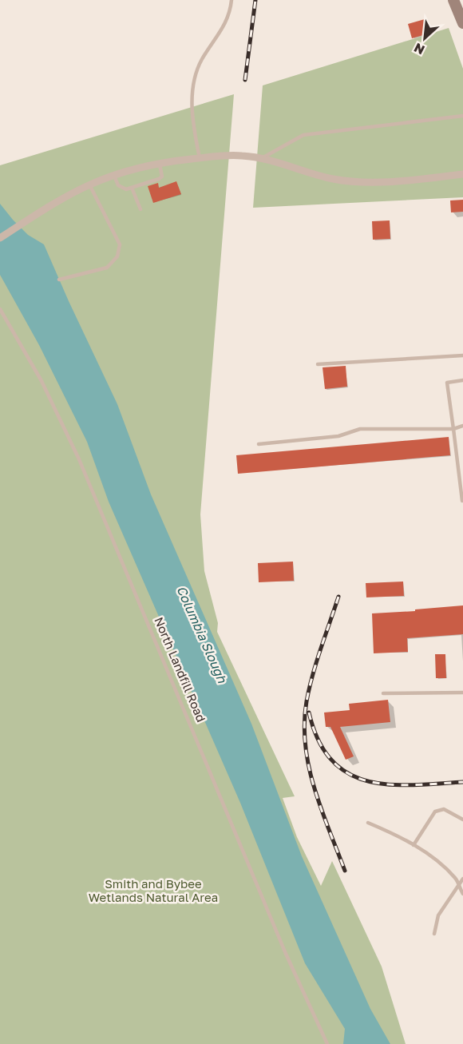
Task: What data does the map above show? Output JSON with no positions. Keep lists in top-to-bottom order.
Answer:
{
  "streets": {
    "lane": ["North Landfill Road"]
  },
  "water": ["Columbia Slough"],
  "parks": ["Smith and Bybee Wetlands Natural Area"],
  "north": "bottom left"
}
